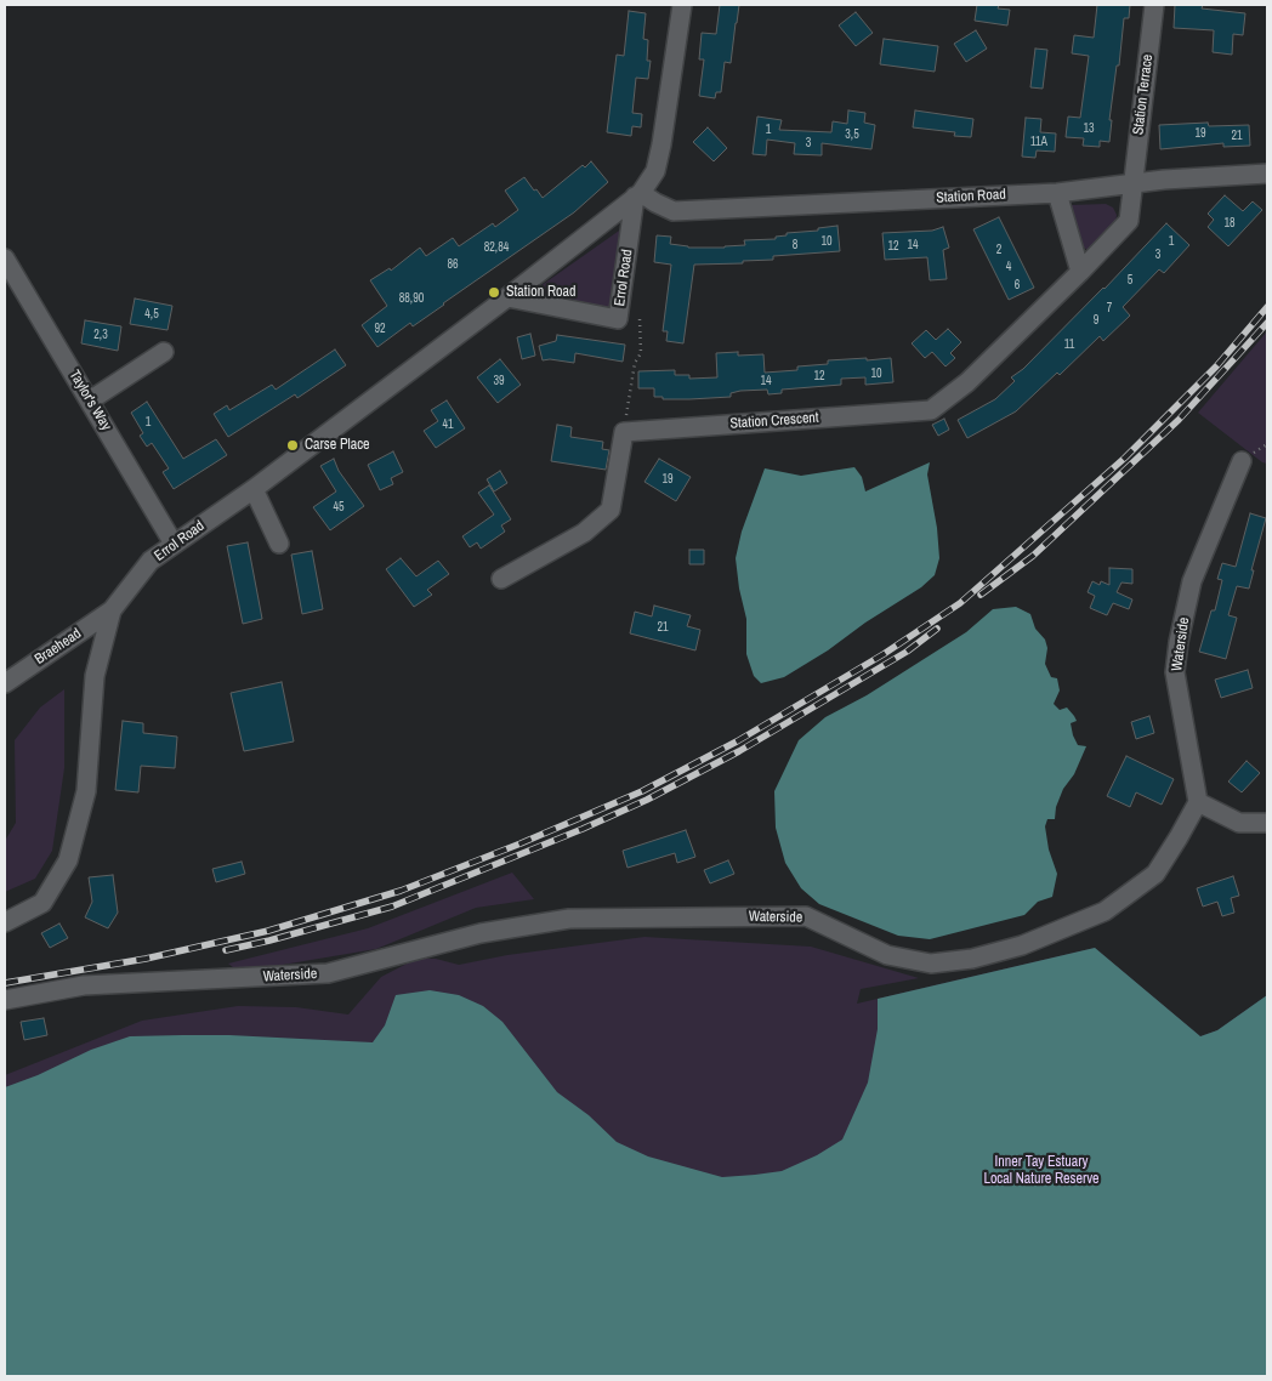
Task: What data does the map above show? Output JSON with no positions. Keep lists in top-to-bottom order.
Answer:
{
  "streets": {
    "street": [
      "Station Terrace",
      "Station Road",
      "Errol Road",
      "Taylor's Way",
      "Station Crescent",
      "Waterside",
      "Braehead"
    ]
  },
  "crossings": [
    ["Station Terrace", "Station Road"],
    ["Station Terrace", "Station Crescent"],
    ["Station Road", "Errol Road"],
    ["Station Road", "Station Crescent"],
    ["Errol Road", "Taylor's Way"],
    ["Errol Road", "Braehead"]
  ],
  "parks": ["Inner Tay Estuary Local Nature Reserve"],
  "places": ["Station Road", "Carse Place"],
  "house_numbers": [
    "13",
    "1",
    "19",
    "3,5",
    "21",
    "11A",
    "3",
    "18",
    "10",
    "1",
    "8",
    "14",
    "12",
    "82,84",
    "2",
    "3",
    "86",
    "4",
    "5",
    "6",
    "88,90",
    "7",
    "4,5",
    "9",
    "92",
    "2,3",
    "11",
    "10",
    "12",
    "39",
    "14",
    "1",
    "41",
    "19",
    "45",
    "21"
  ]
}
